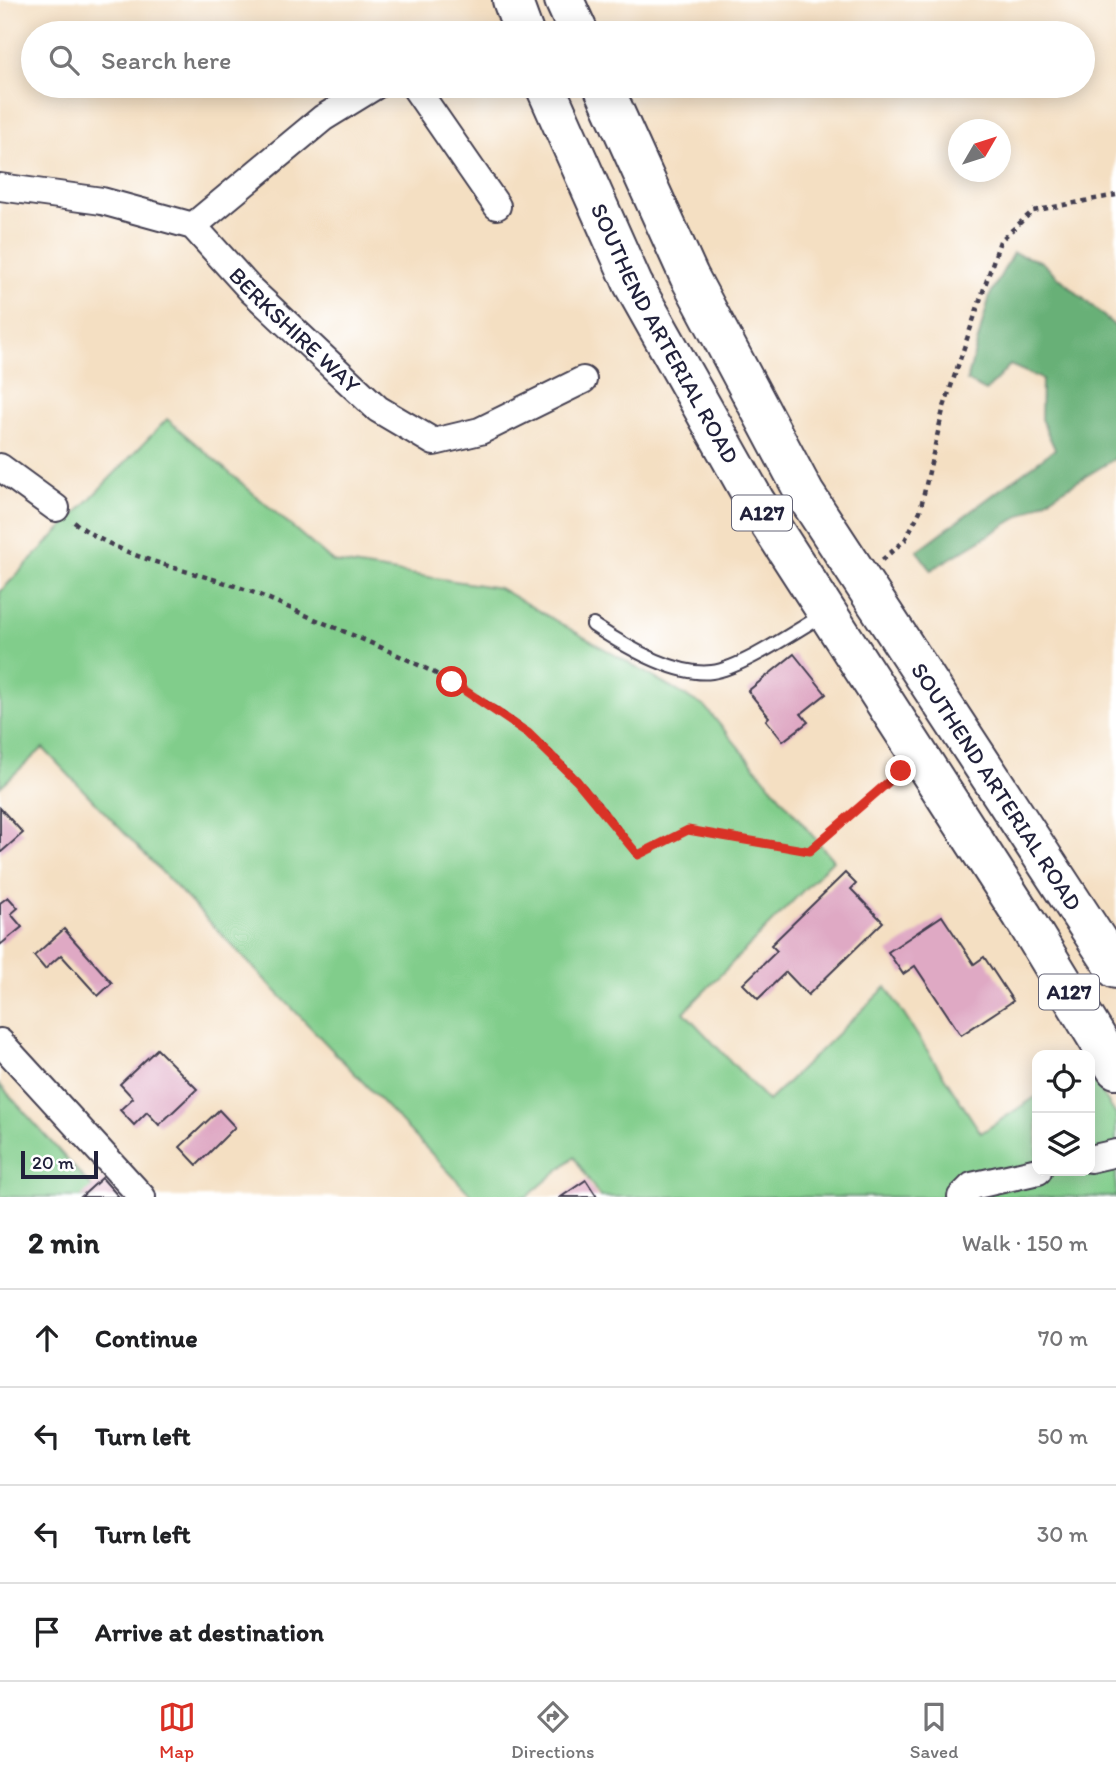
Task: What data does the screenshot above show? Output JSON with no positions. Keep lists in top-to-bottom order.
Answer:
{
  "streets": {
    "highway": ["SOUTHEND ARTERIAL ROAD", "A127"],
    "street": ["BERKSHIRE WAY"]
  },
  "scale_bar": "20 m",
  "north": "top right",
  "page": {
    "search": "Search here",
    "scale": "20 m",
    "heading": ["2 min", "Walk · 150 m"],
    "list": [
      ["Continue", "70 m"],
      ["Turn left", "50 m"],
      ["Turn left", "30 m"],
      "Arrive at destination"
    ],
    "nav": ["Map", "Directions", "Saved"]
  }
}
